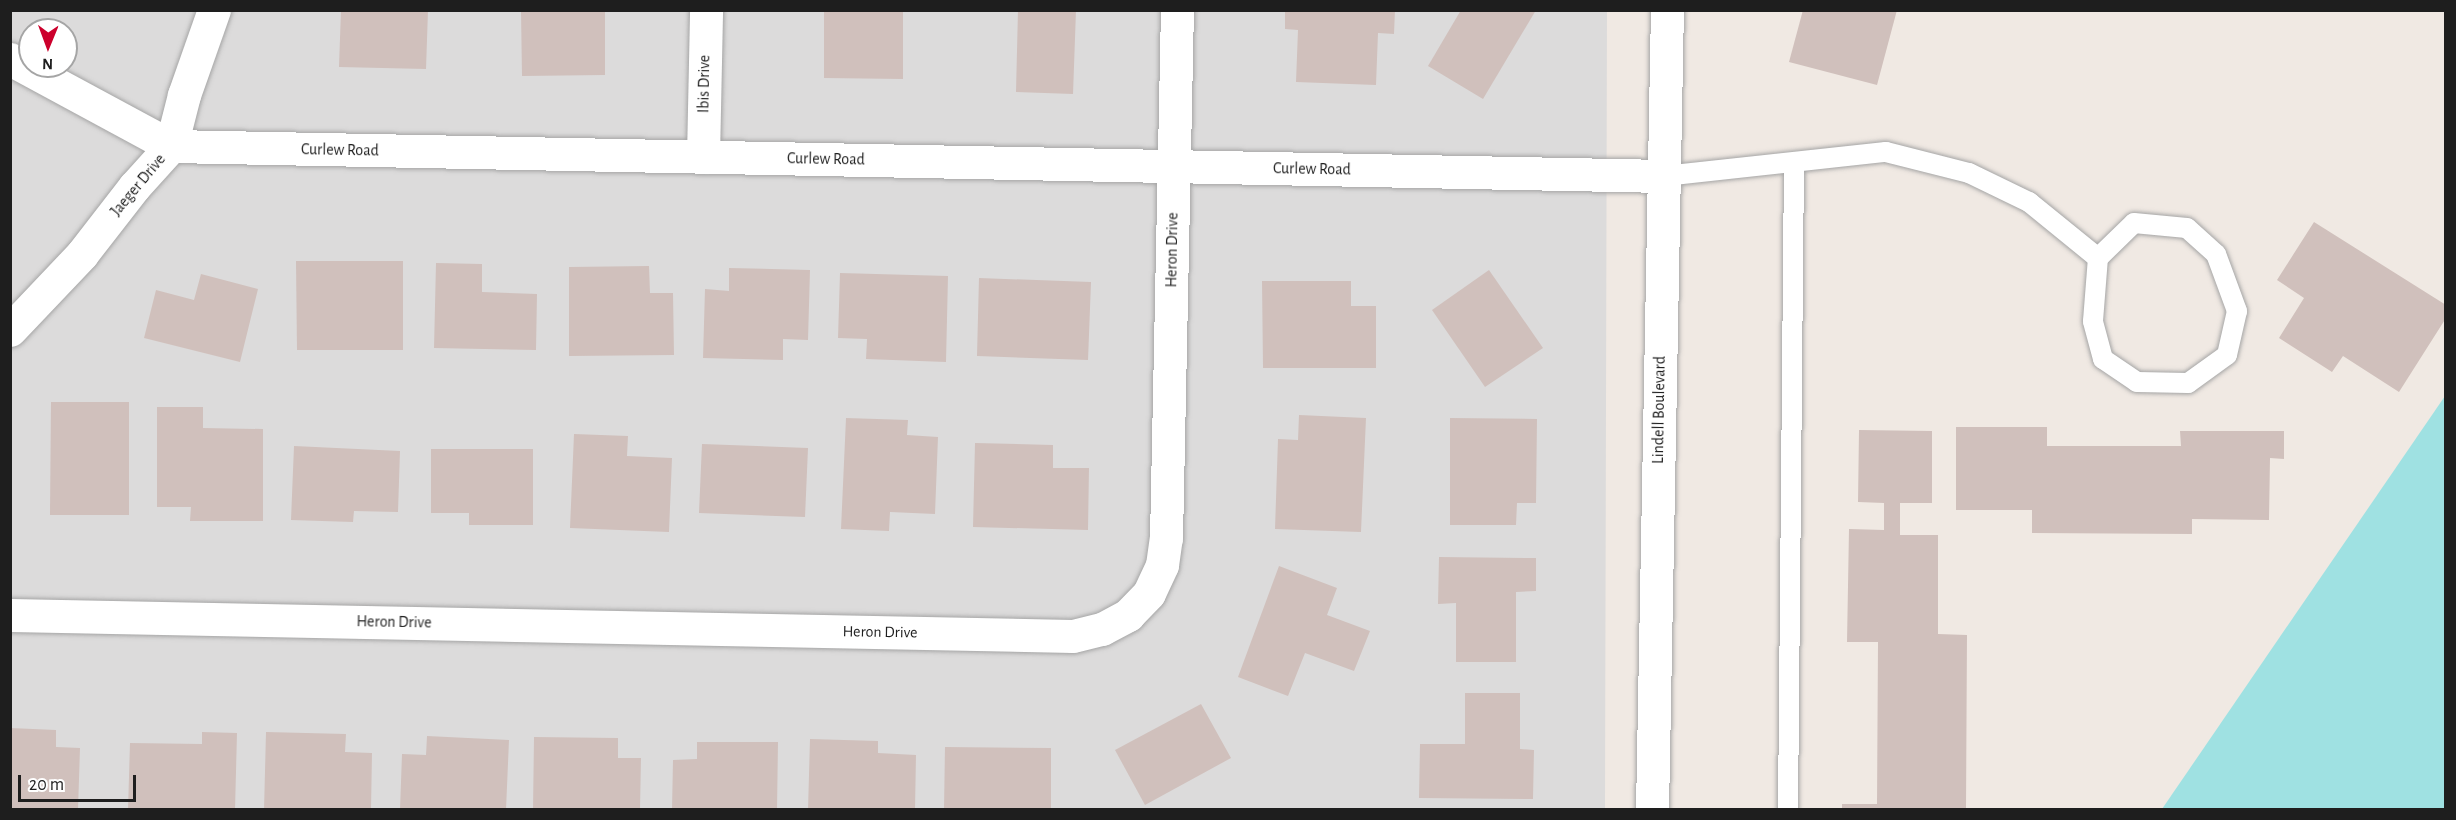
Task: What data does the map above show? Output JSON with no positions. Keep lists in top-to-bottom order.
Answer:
{
  "streets": {
    "street": [
      "Ibis Drive",
      "Curlew Road",
      "Jaeger Drive",
      "Heron Drive",
      "Lindell Boulevard"
    ]
  },
  "crossings": [
    ["Ibis Drive", "Curlew Road"],
    ["Curlew Road", "Jaeger Drive"],
    ["Curlew Road", "Heron Drive"],
    ["Curlew Road", "Lindell Boulevard"]
  ],
  "scale_bar": "20 m",
  "north": "bottom"
}
